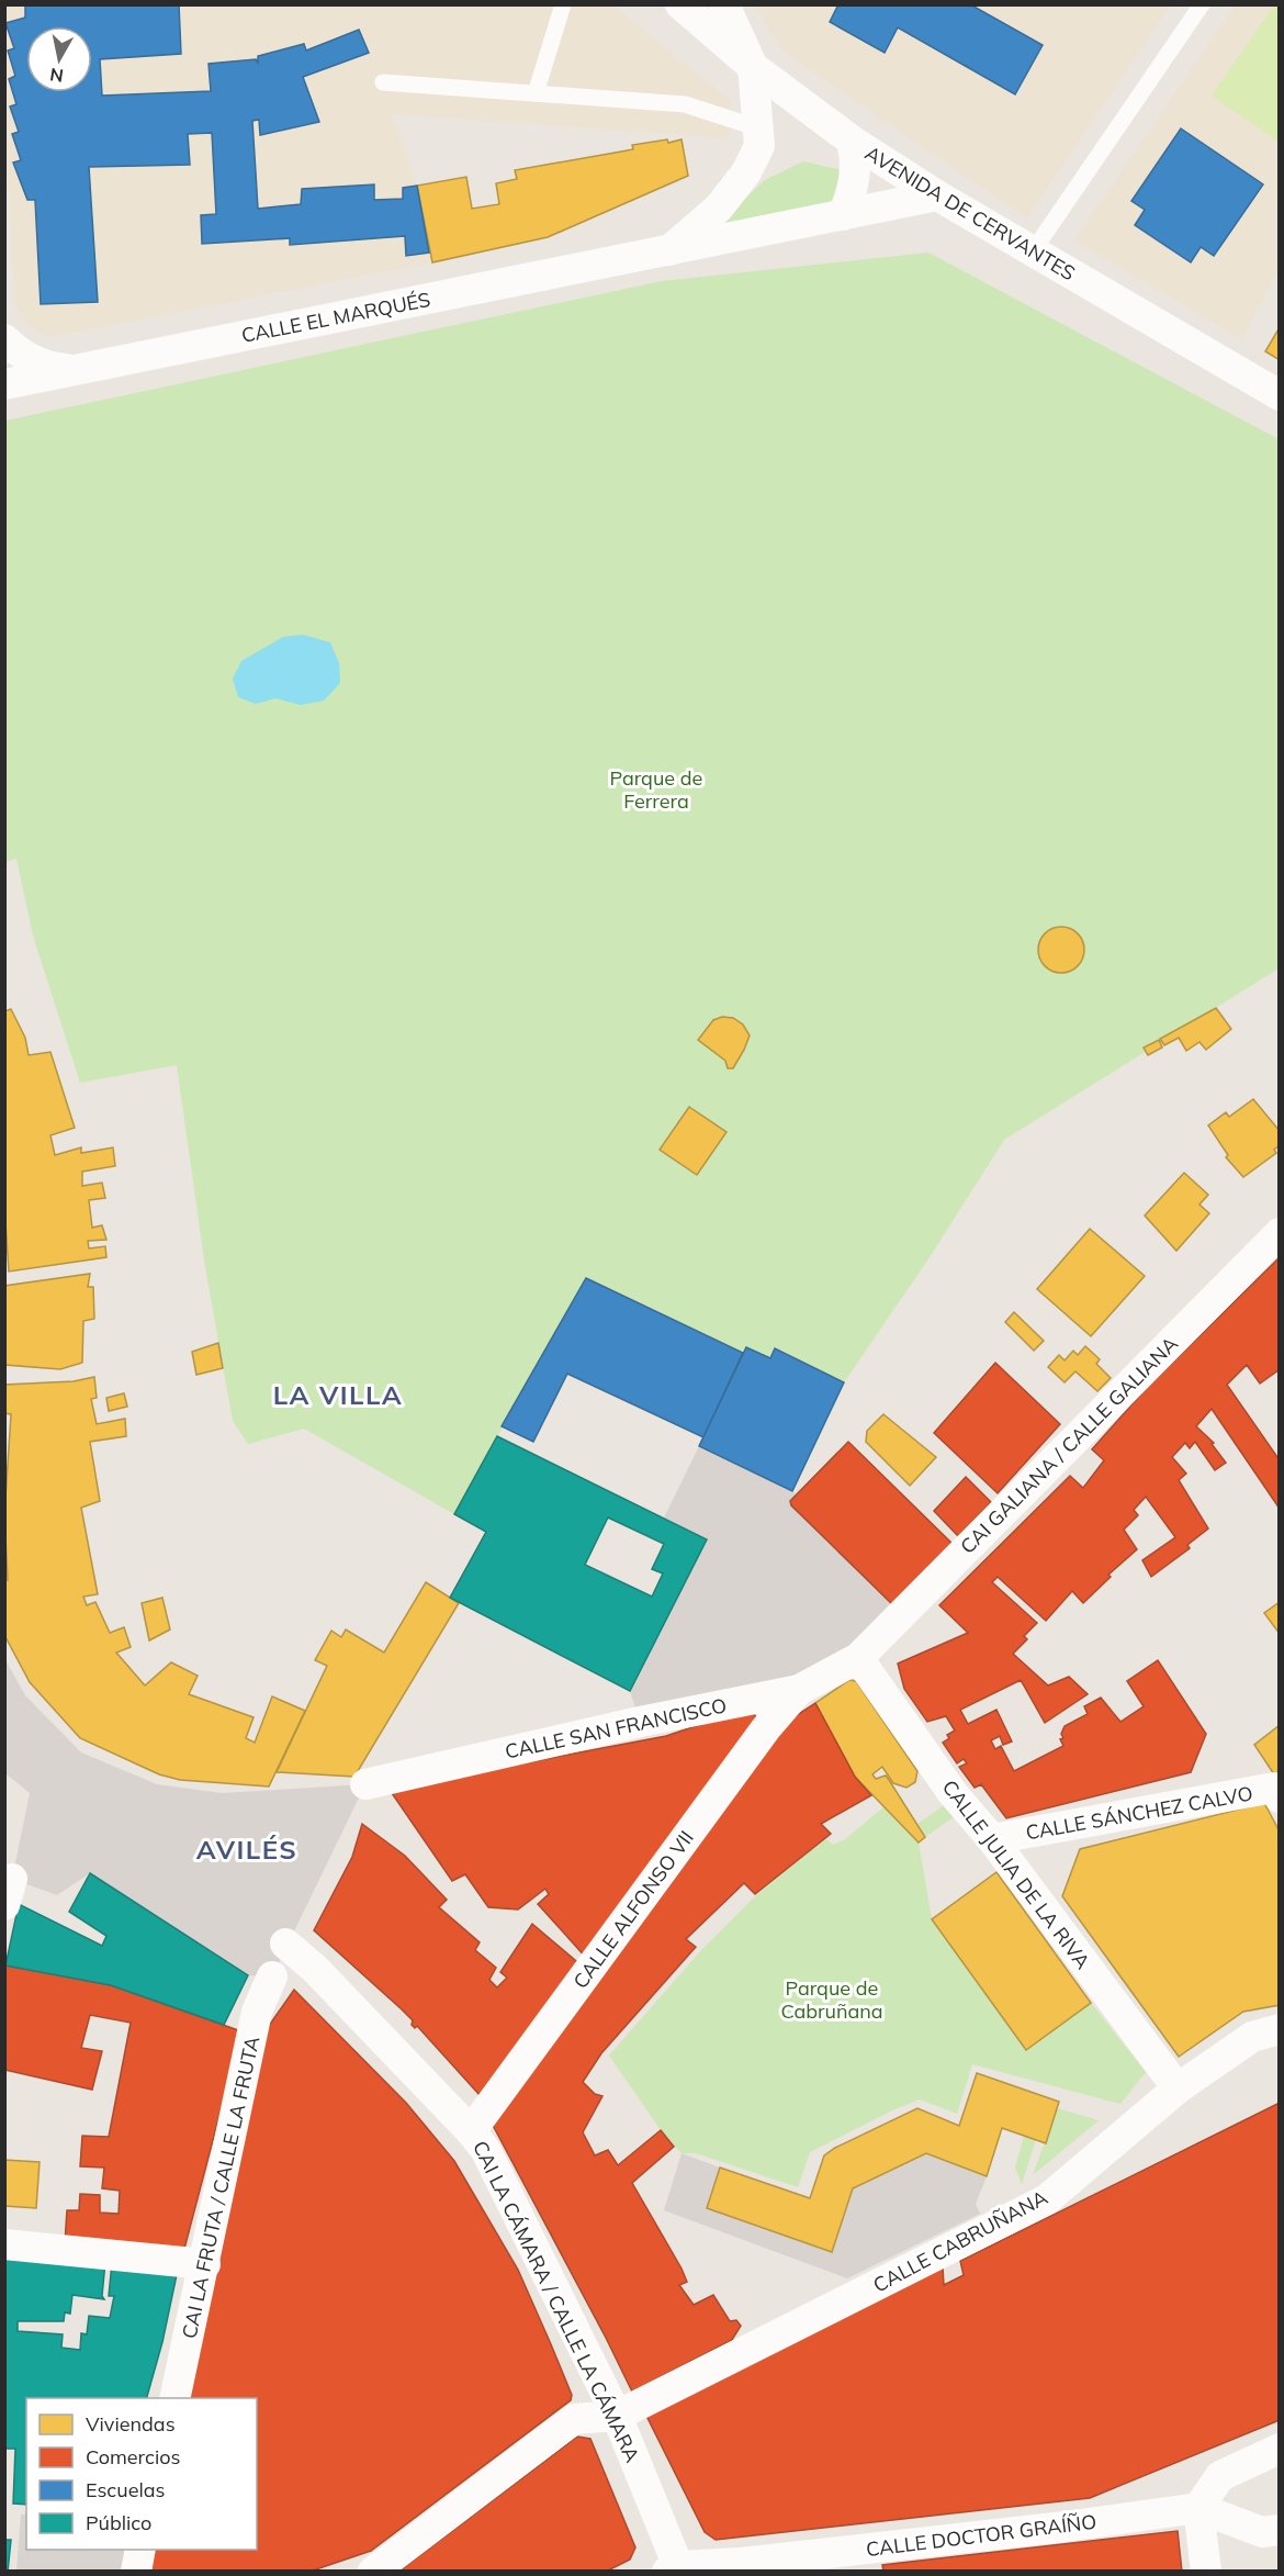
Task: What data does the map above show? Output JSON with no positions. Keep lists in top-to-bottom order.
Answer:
{
  "streets": {
    "street": [
      "AVENIDA DE CERVANTES",
      "CALLE EL MARQUÉS",
      "CAI GALIANA / CALLE GALIANA",
      "CALLE SAN FRANCISCO",
      "CALLE SÁNCHEZ CALVO",
      "CALLE JULIA DE LA RIVA",
      "CALLE ALFONSO VII",
      "CAI LA FRUTA / CALLE LA FRUTA",
      "CALLE CABRUÑANA",
      "CAI LA CÁMARA / CALLE LA CÁMARA",
      "CALLE DOCTOR GRAÍÑO"
    ]
  },
  "crossings": [
    ["AVENIDA DE CERVANTES", "CALLE EL MARQUÉS"],
    ["CAI GALIANA / CALLE GALIANA", "CALLE SAN FRANCISCO"],
    ["CAI GALIANA / CALLE GALIANA", "CALLE JULIA DE LA RIVA"],
    ["CALLE SAN FRANCISCO", "CALLE JULIA DE LA RIVA"],
    ["CALLE SAN FRANCISCO", "CALLE ALFONSO VII"],
    ["CALLE SÁNCHEZ CALVO", "CALLE JULIA DE LA RIVA"],
    ["CALLE JULIA DE LA RIVA", "CALLE CABRUÑANA"],
    ["CALLE ALFONSO VII", "CAI LA CÁMARA / CALLE LA CÁMARA"],
    ["CALLE CABRUÑANA", "CAI LA CÁMARA / CALLE LA CÁMARA"],
    ["CAI LA CÁMARA / CALLE LA CÁMARA", "CALLE DOCTOR GRAÍÑO"]
  ],
  "districts": ["LA VILLA", "AVILÉS"],
  "parks": ["Parque de Ferrera", "Parque de Cabruñana"],
  "legend": [
    "Viviendas",
    "Comercios",
    "Escuelas",
    "Público"
  ],
  "north": "bottom"
}
